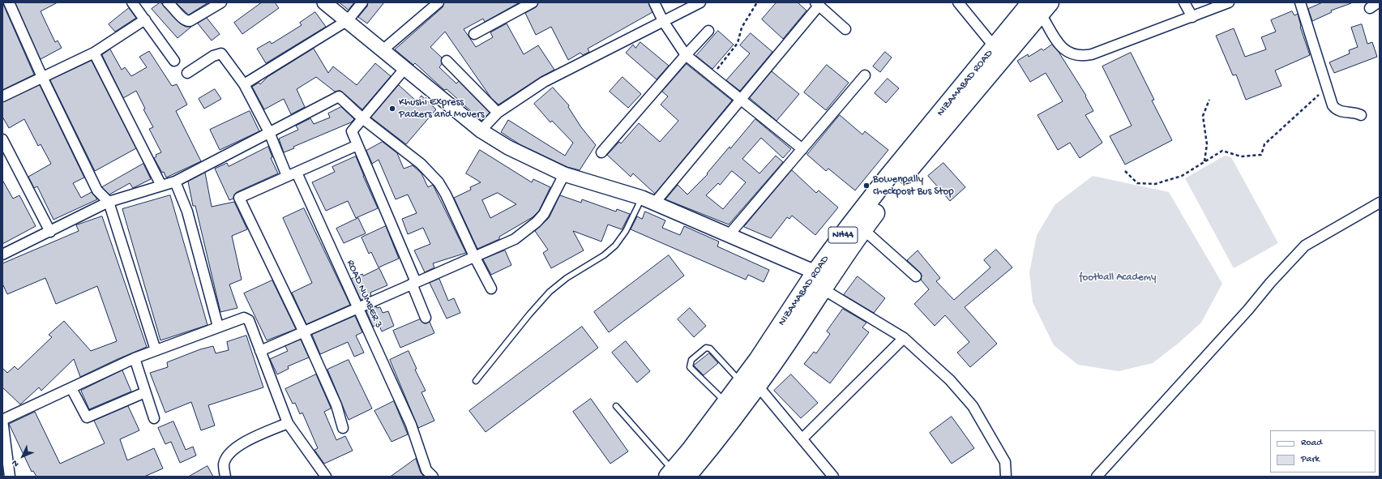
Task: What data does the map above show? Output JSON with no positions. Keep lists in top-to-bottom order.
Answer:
{
  "streets": {
    "highway": ["NIZAMABAD ROAD", "NH44"],
    "street": ["ROAD NUMBER 3"]
  },
  "parks": ["football Academy"],
  "places": ["Khushi Express Packers and Movers", "Bowenpally checkpost Bus Stop"],
  "legend": ["Road", "Park"],
  "north": "bottom left"
}
